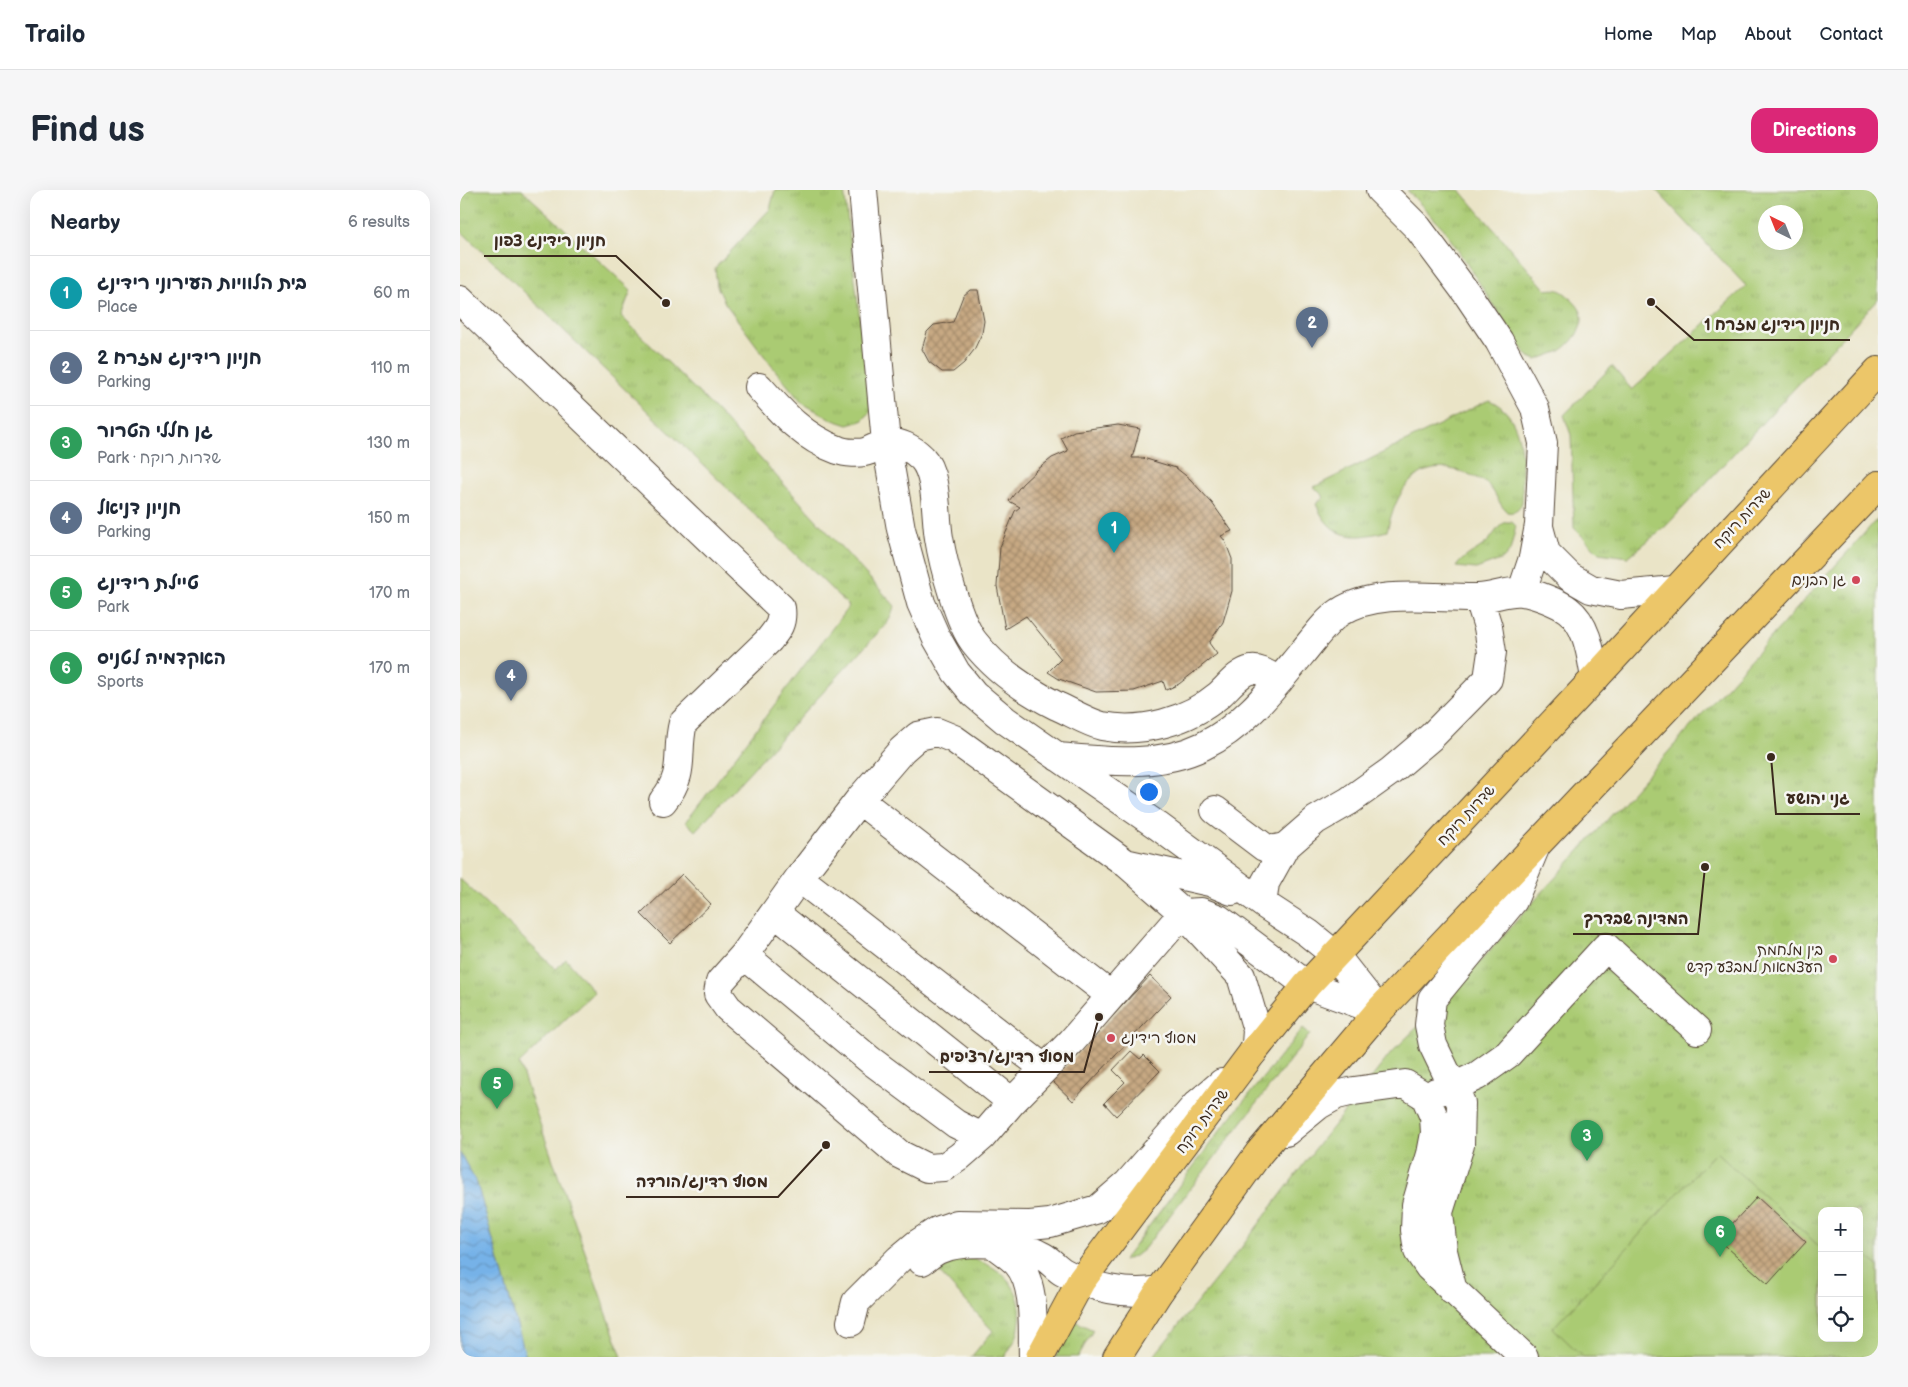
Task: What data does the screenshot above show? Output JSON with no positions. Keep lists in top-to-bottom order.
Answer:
{
  "streets": {
    "main road": ["שדרות רוקח"]
  },
  "places": [
    "1 חניון רידינג מזרח",
    "חניון רידינג צפון",
    "גן הבנים",
    "גני יהושע",
    "המדינה שבדרך",
    "בין מלחמת העצמאות למבצע קדש",
    "מסוף רדינג/רציפים",
    "מסוף רידינג",
    "מסוף רדינג/הורדה"
  ],
  "north": "top left",
  "page": {
    "header": "Trailo",
    "nav": [
      "Home",
      "Map",
      "About",
      "Contact"
    ],
    "buttons": "Directions",
    "title": "Find us",
    "heading": ["Nearby", "6 results"],
    "list": [
      {
        "mark": "1",
        "name": "בית הלוויות העירוני רידינג",
        "note": "Place",
        "value": "60 m"
      },
      {
        "mark": "2",
        "name": "2 חניון רידינג מזרח",
        "note": "Parking",
        "value": "110 m"
      },
      {
        "mark": "3",
        "name": "גן חללי הטרור",
        "note": "Park · שדרות רוקח",
        "value": "130 m"
      },
      {
        "mark": "4",
        "name": "חניון דניאל",
        "note": "Parking",
        "value": "150 m"
      },
      {
        "mark": "5",
        "name": "טיילת רידינג",
        "note": "Park",
        "value": "170 m"
      },
      {
        "mark": "6",
        "name": "האקדמיה לטניס",
        "note": "Sports",
        "value": "170 m"
      }
    ],
    "pins": [
      "2",
      "1",
      "4",
      "5",
      "3",
      "6"
    ],
    "map_buttons": ["+", "−"]
  }
}
